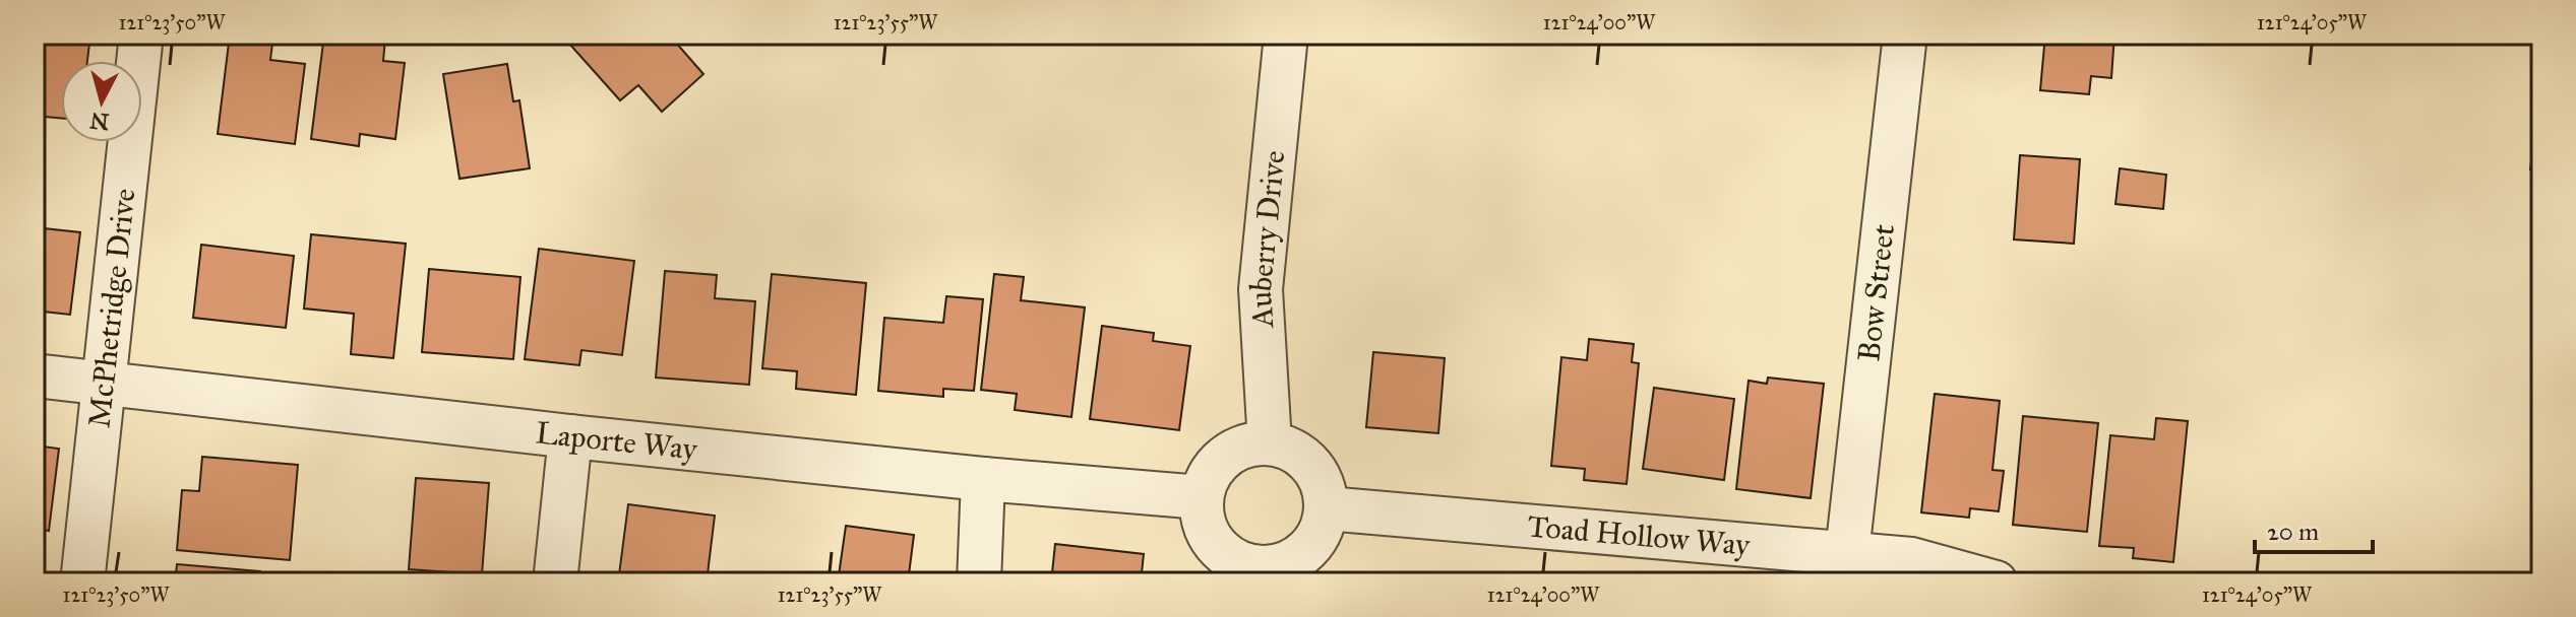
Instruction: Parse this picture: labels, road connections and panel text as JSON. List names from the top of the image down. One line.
{"streets":{"street":["Auberry Drive","Bow Street","McPhetridge Drive","Laporte Way","Toad Hollow Way"]},"crossings":[["Auberry Drive","Laporte Way"],["Auberry Drive","Toad Hollow Way"],["Bow Street","Toad Hollow Way"],["McPhetridge Drive","Laporte Way"],["Laporte Way","Toad Hollow Way"]],"scale_bar":"20 m","north":"bottom","coordinates":["121°23'50\"W","121°23'55\"W","121°24'00\"W","121°24'05\"W"]}
